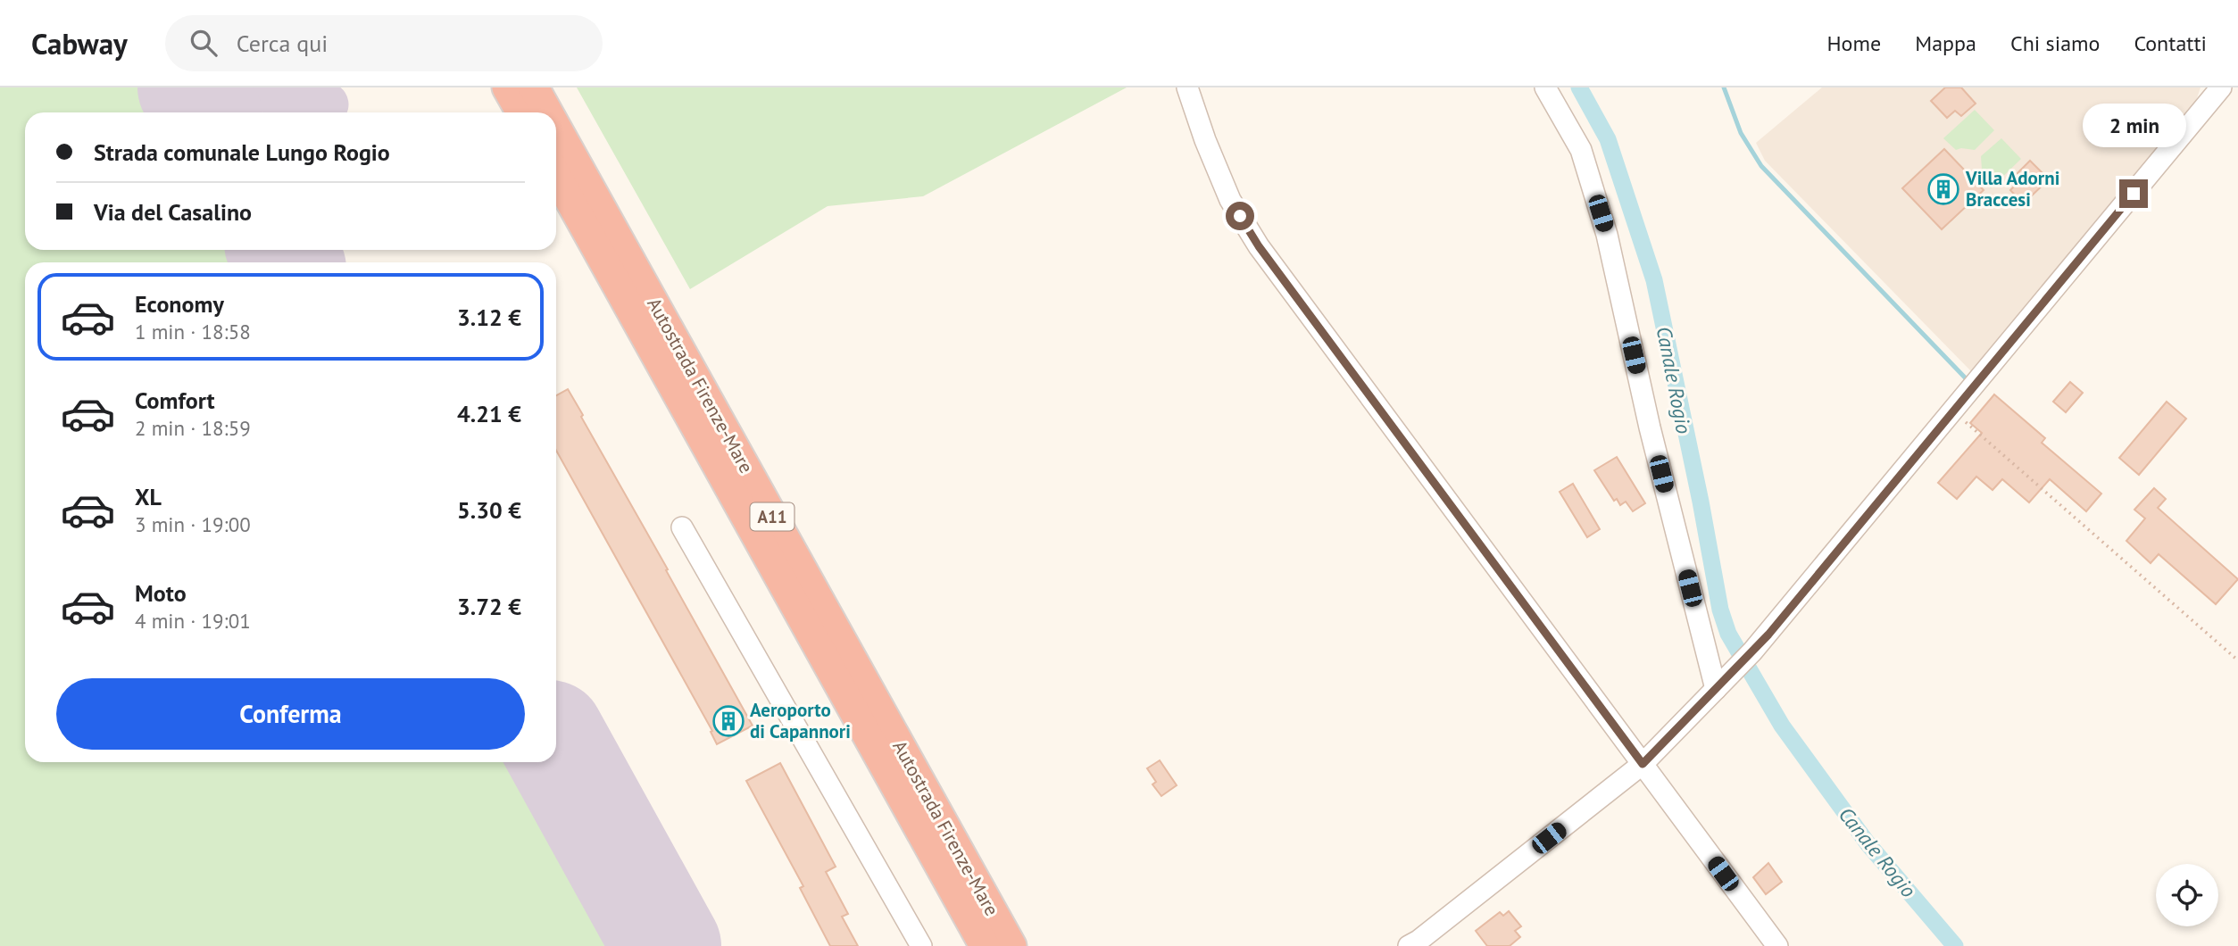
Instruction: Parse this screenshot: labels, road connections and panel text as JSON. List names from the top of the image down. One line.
{"streets":{"highway":["Autostrada Firenze-Mare","A11"]},"water":["Canale Rogio"],"places":{"building":["Villa Adorni Braccesi","Aeroporto di Capannori"]},"page":{"header":"Cabway","search":"Cerca qui","nav":["Home","Mappa","Chi siamo","Contatti"],"bubble":"2 min","banner":["Strada comunale Lungo Rogio","Via del Casalino"],"list":[{"name":"Economy","note":"1 min · 18:58","value":"3.12 €"},{"name":"Comfort","note":"2 min · 18:59","value":"4.21 €"},{"name":"XL","note":"3 min · 19:00","value":"5.30 €"},{"name":"Moto","note":"4 min · 19:01","value":"3.72 €"}],"buttons":"Conferma"}}
